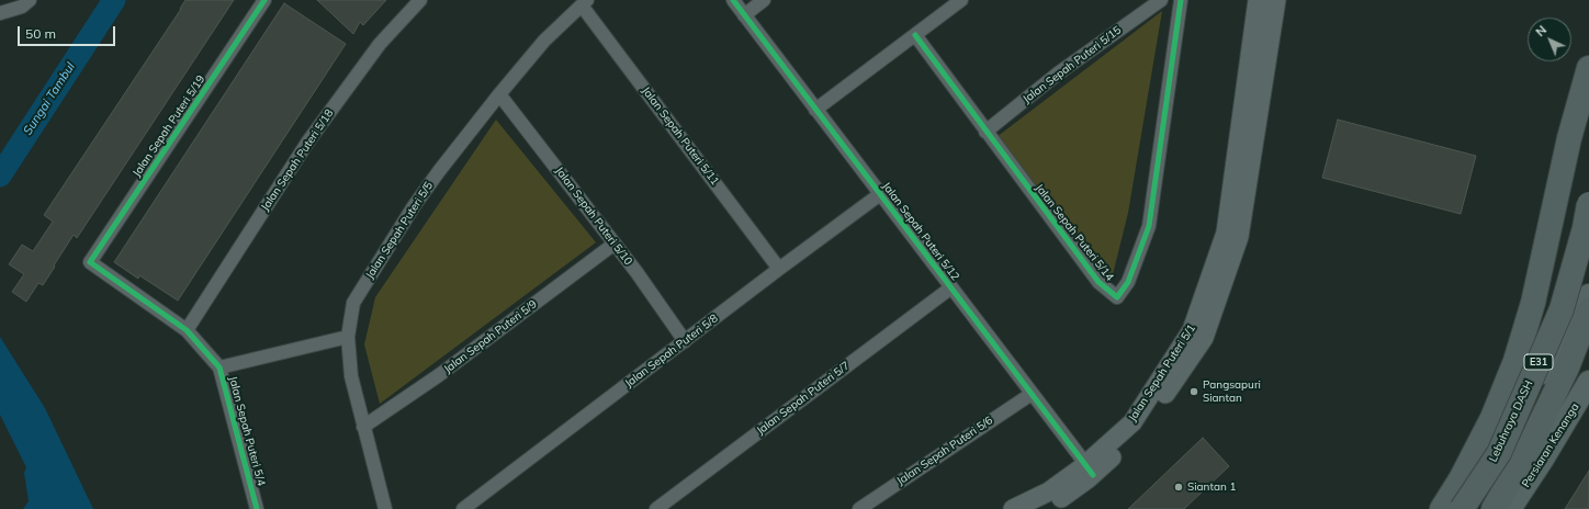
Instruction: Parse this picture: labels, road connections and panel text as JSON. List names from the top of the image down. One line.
{"streets":{"highway":["E31","Lebuhraya DASH"],"main road":["Persiaran Kenanga"],"street":["Jalan Sepah Puteri 5/15","Jalan Sepah Puteri 5/19","Jalan Sepah Puteri 5/11","Jalan Sepah Puteri 5/18","Jalan Sepah Puteri 5/10","Jalan Sepah Puteri 5/5","Jalan Sepah Puteri 5/12","Jalan Sepah Puteri 5/14","Jalan Sepah Puteri 5/9","Jalan Sepah Puteri 5/8","Jalan Sepah Puteri 5/1","Jalan Sepah Puteri 5/7","Jalan Sepah Puteri 5/4","Jalan Sepah Puteri 5/6"]},"crossings":[["Jalan Sepah Puteri 5/15","Jalan Sepah Puteri 5/14"],["Jalan Sepah Puteri 5/19","Jalan Sepah Puteri 5/4"],["Jalan Sepah Puteri 5/11","Jalan Sepah Puteri 5/5"],["Jalan Sepah Puteri 5/11","Jalan Sepah Puteri 5/8"],["Jalan Sepah Puteri 5/18","Jalan Sepah Puteri 5/4"],["Jalan Sepah Puteri 5/10","Jalan Sepah Puteri 5/5"],["Jalan Sepah Puteri 5/10","Jalan Sepah Puteri 5/9"],["Jalan Sepah Puteri 5/10","Jalan Sepah Puteri 5/8"],["Jalan Sepah Puteri 5/5","Jalan Sepah Puteri 5/9"],["Jalan Sepah Puteri 5/12","Jalan Sepah Puteri 5/8"],["Jalan Sepah Puteri 5/12","Jalan Sepah Puteri 5/1"],["Jalan Sepah Puteri 5/12","Jalan Sepah Puteri 5/7"],["Jalan Sepah Puteri 5/12","Jalan Sepah Puteri 5/6"]],"water":["Sungai Tambul"],"places":["Pangsapuri Siantan","Siantan 1"],"scale_bar":"50 m","north":"top left"}
